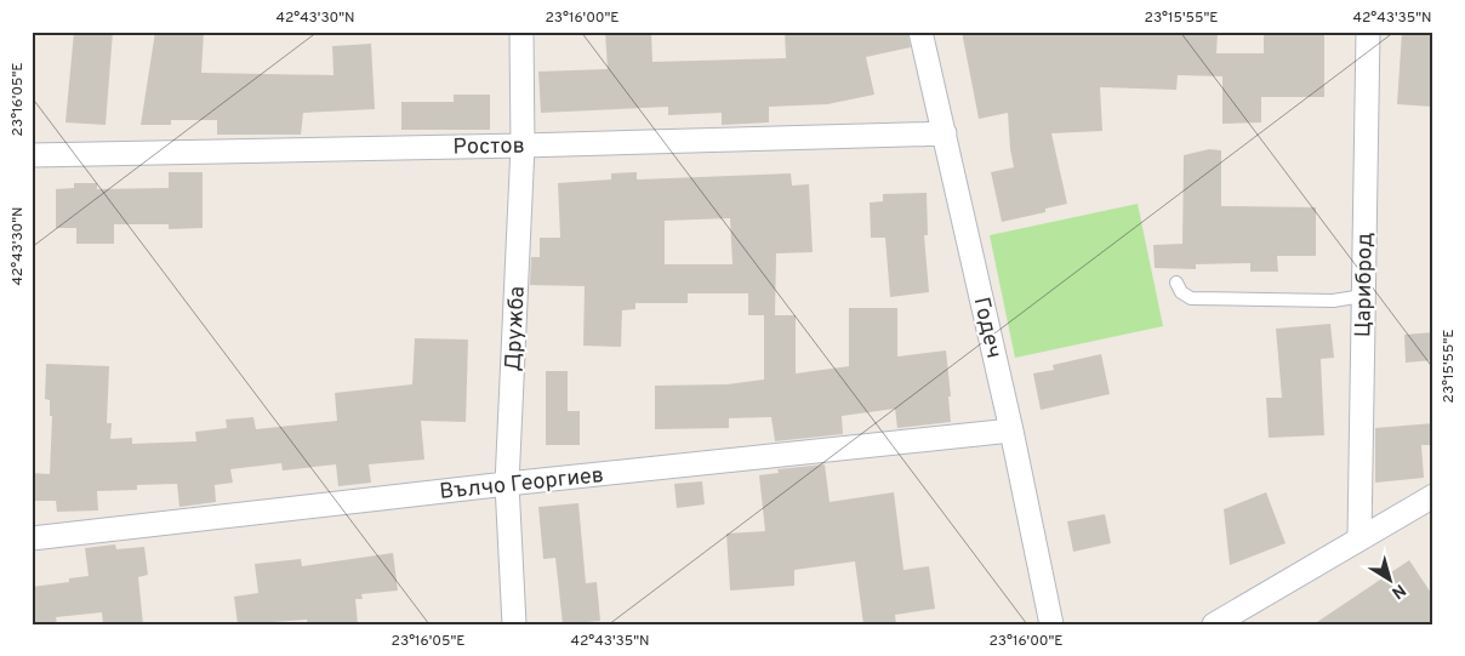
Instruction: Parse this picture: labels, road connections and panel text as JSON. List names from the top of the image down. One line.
{"streets":{"street":["Ростов","Цариброд","Годеч","Дружба","Вълчо Георгиев"]},"crossings":[["Ростов","Годеч"],["Ростов","Дружба"],["Годеч","Вълчо Георгиев"],["Дружба","Вълчо Георгиев"]],"north":"bottom right","coordinates":["42°43'30\"N","23°16'00\"E","23°15'55\"E","42°43'35\"N","23°16'05\"E"]}
